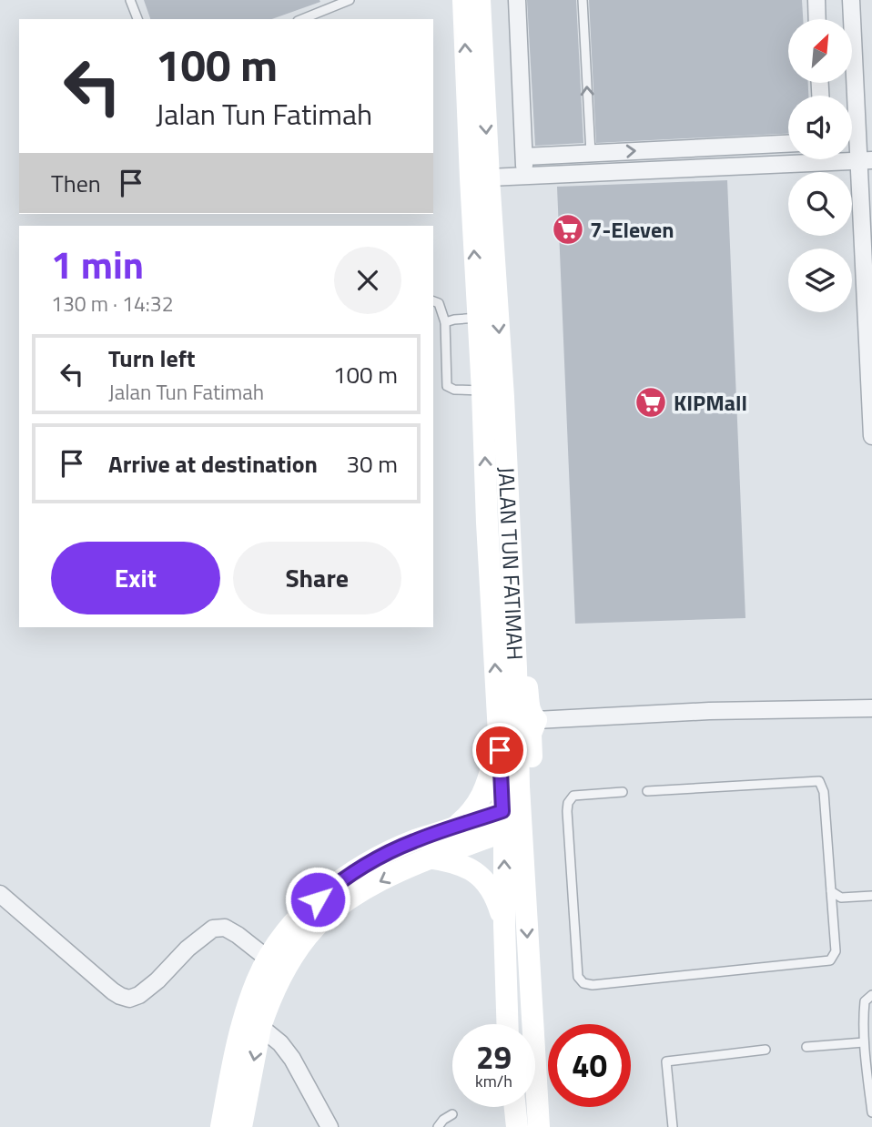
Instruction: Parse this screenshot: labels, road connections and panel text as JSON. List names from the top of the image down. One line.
{"streets":{"main road":["JALAN TUN FATIMAH"]},"places":{"supermarket":["7-Eleven","KIPMall"]},"north":"top right","page":{"turn":["100 m","Jalan Tun Fatimah"],"then":"Then","heading":["1 min","130 m · 14:32"],"list":[{"name":"Turn left","note":"Jalan Tun Fatimah","value":"100 m"},{"name":"Arrive at destination","value":"30 m"}],"buttons":["Exit","Share"],"speed":"29 km/h","limit":"40"}}
